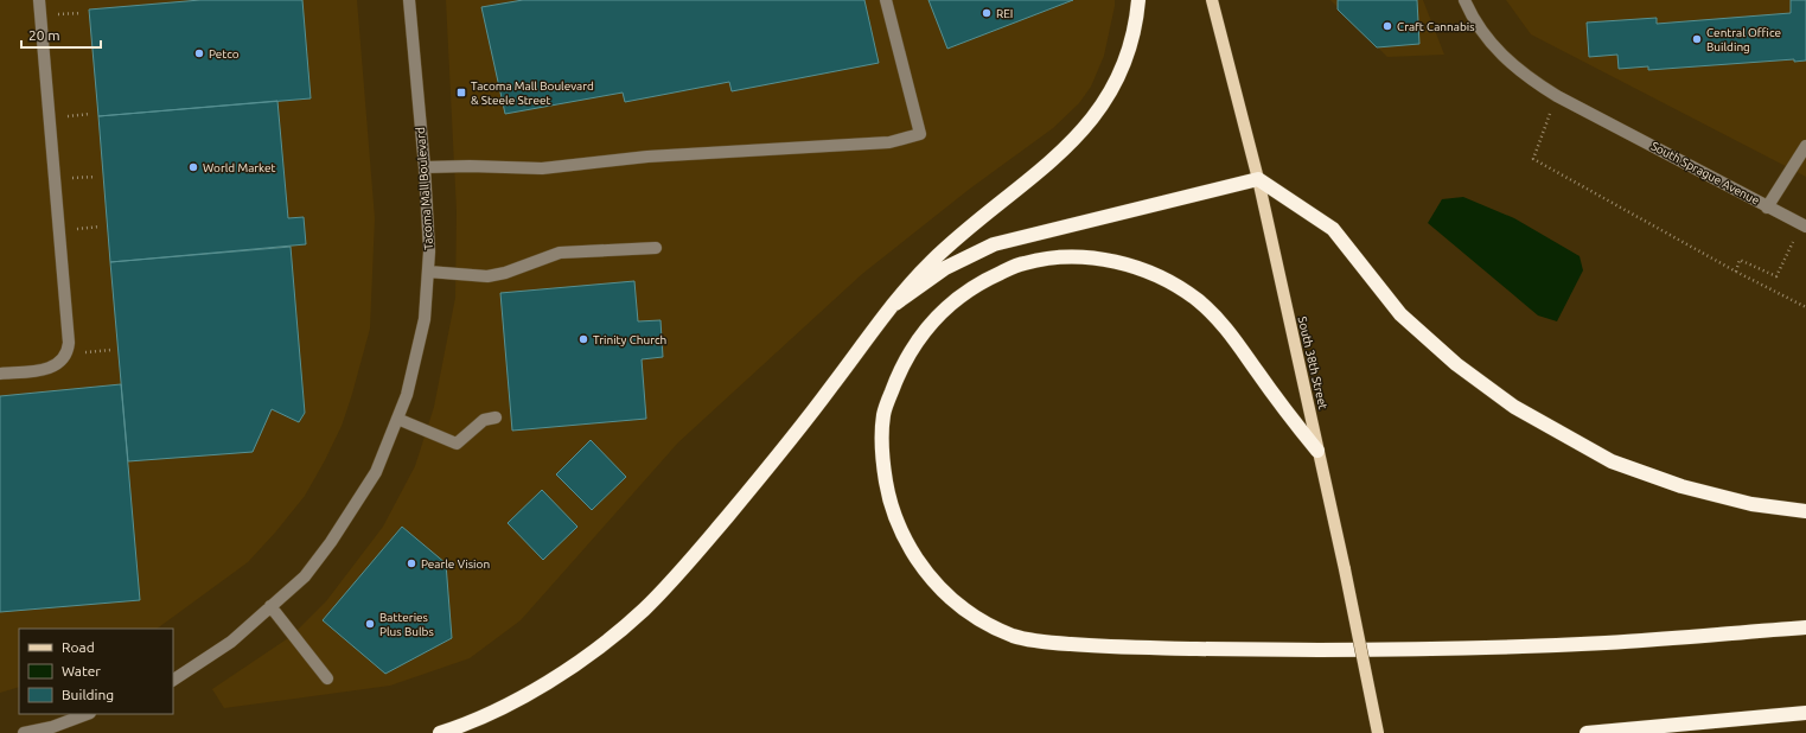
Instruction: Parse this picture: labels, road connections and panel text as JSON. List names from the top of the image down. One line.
{"streets":{"main road":["South 38th Street"],"street":["South Sprague Avenue","Tacoma Mall Boulevard"]},"places":{"other":["REI","Craft Cannabis","Central Office Building","Petco","World Market","Trinity Church","Pearle Vision","Batteries Plus Bulbs"],"transit":["Tacoma Mall Boulevard & Steele Street"]},"legend":["Road","Water","Building"],"scale_bar":"20 m"}
